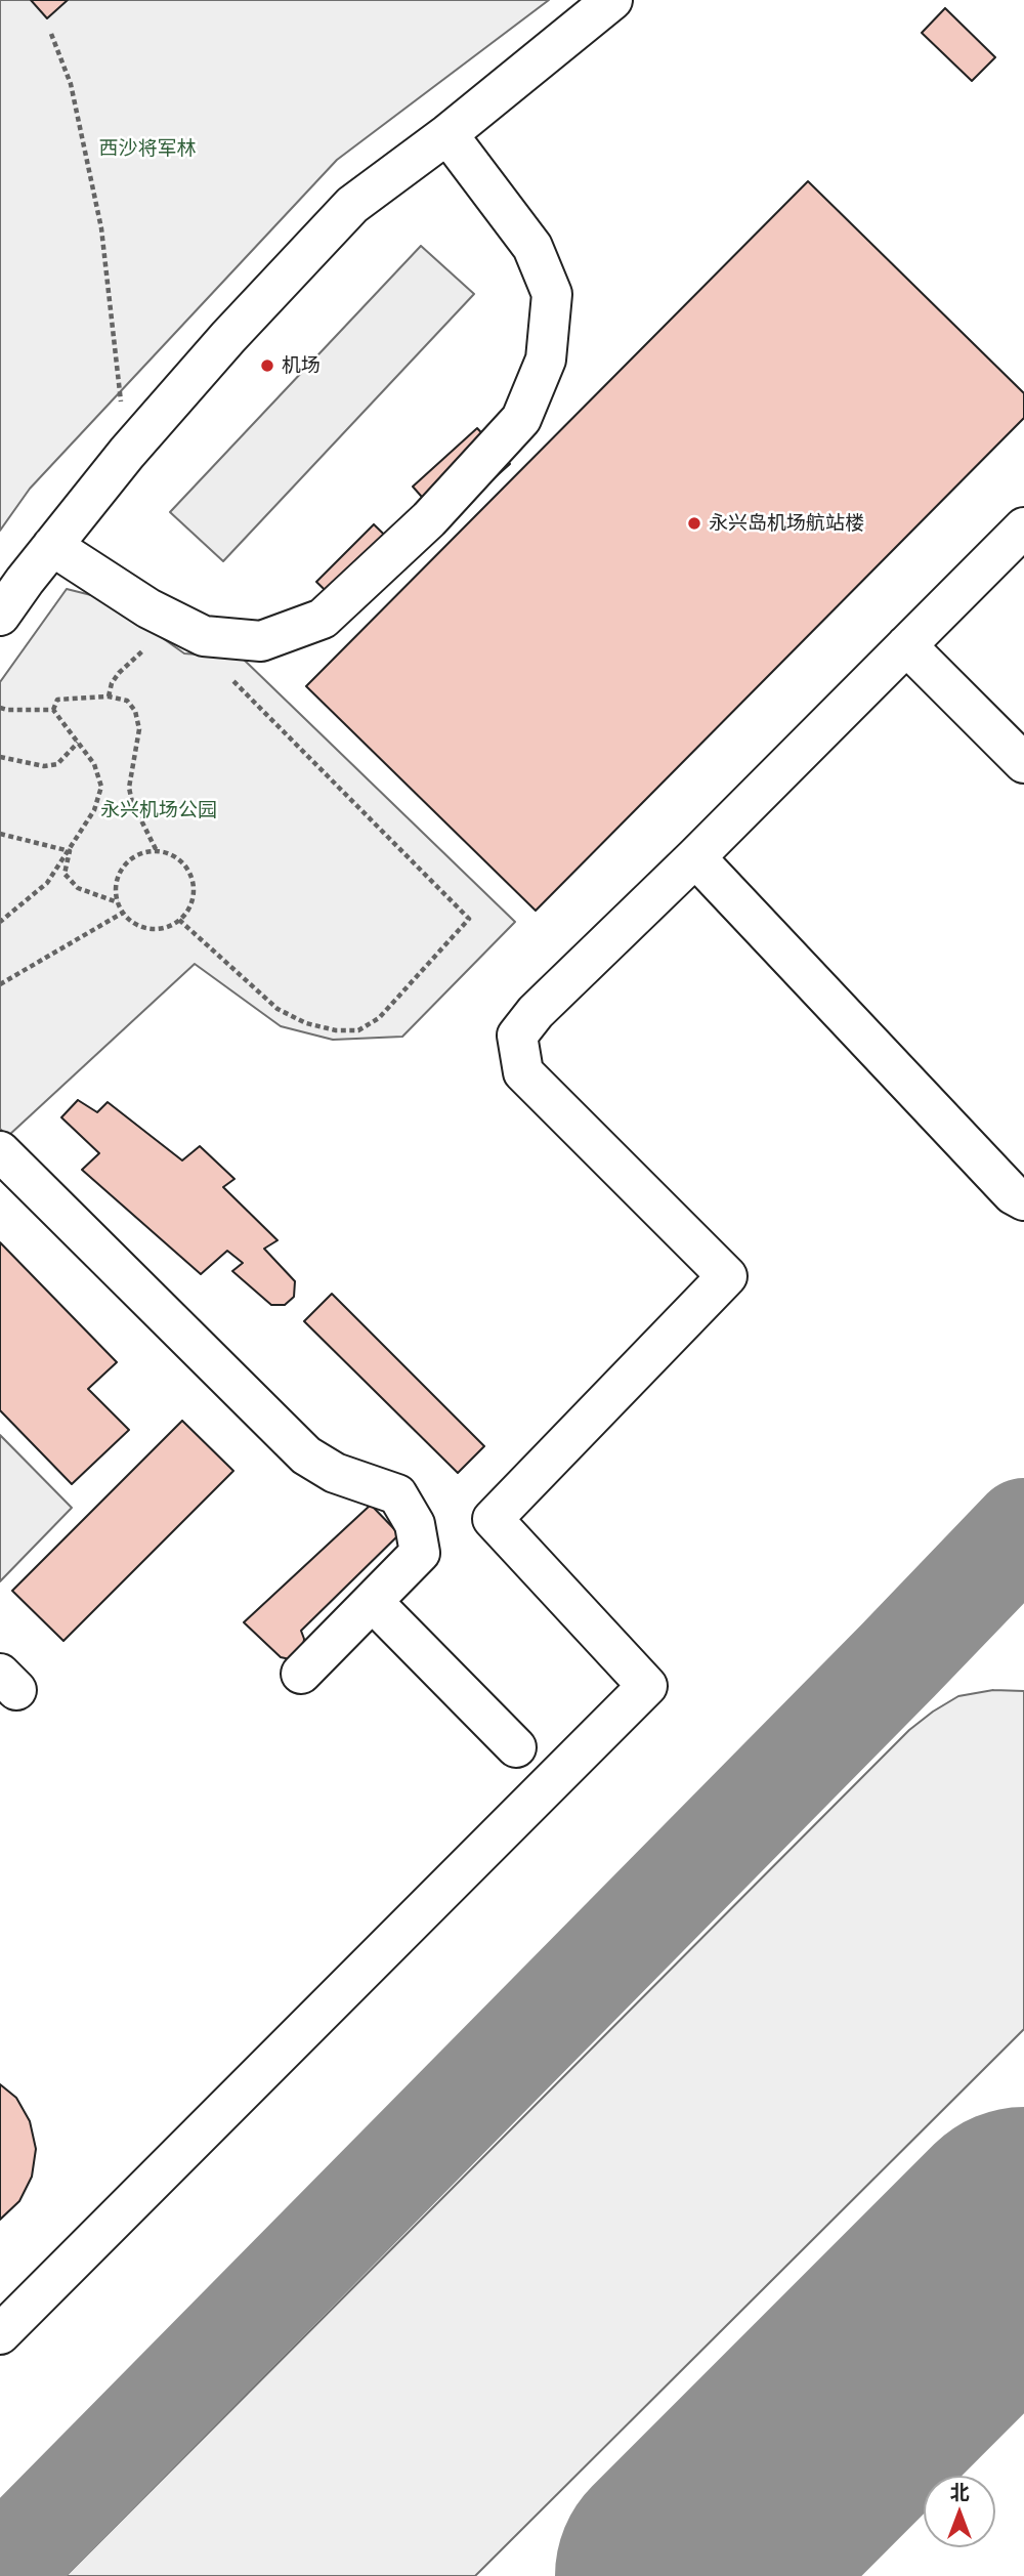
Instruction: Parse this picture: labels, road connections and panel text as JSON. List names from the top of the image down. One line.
{"parks":["西沙将军林","永兴机场公园"],"places":["机场","永兴岛机场航站楼"],"north":"top"}
